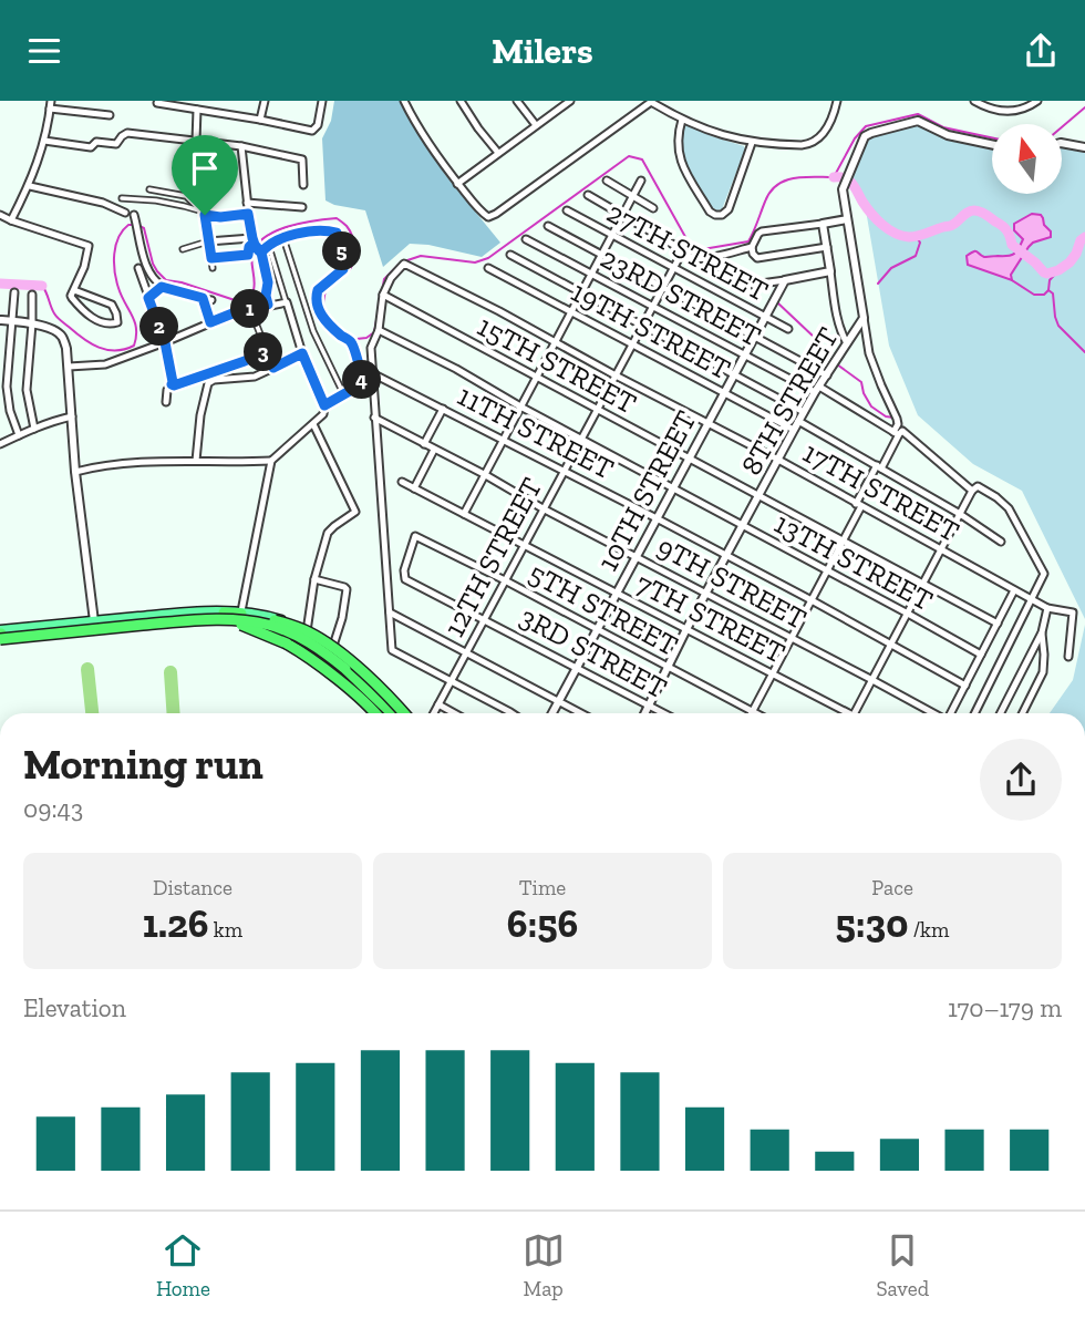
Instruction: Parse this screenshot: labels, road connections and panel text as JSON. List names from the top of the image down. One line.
{"streets":{"street":["27TH STREET","23RD STREET","19TH STREET","15TH STREET","8TH STREET","11TH STREET","10TH STREET","17TH STREET","12TH STREET","13TH STREET","9TH STREET","5TH STREET","7TH STREET","3RD STREET"]},"crossings":[["27TH STREET","10TH STREET"],["27TH STREET","12TH STREET"],["23RD STREET","8TH STREET"],["23RD STREET","10TH STREET"],["23RD STREET","17TH STREET"],["23RD STREET","12TH STREET"],["19TH STREET","8TH STREET"],["19TH STREET","10TH STREET"],["19TH STREET","12TH STREET"],["15TH STREET","8TH STREET"],["15TH STREET","10TH STREET"],["15TH STREET","17TH STREET"],["15TH STREET","12TH STREET"],["8TH STREET","11TH STREET"],["8TH STREET","17TH STREET"],["8TH STREET","13TH STREET"],["8TH STREET","9TH STREET"],["8TH STREET","5TH STREET"],["8TH STREET","7TH STREET"],["8TH STREET","3RD STREET"],["11TH STREET","10TH STREET"],["11TH STREET","12TH STREET"],["10TH STREET","17TH STREET"],["10TH STREET","13TH STREET"],["10TH STREET","9TH STREET"],["10TH STREET","5TH STREET"],["10TH STREET","7TH STREET"],["10TH STREET","3RD STREET"],["17TH STREET","12TH STREET"],["12TH STREET","13TH STREET"],["12TH STREET","9TH STREET"],["12TH STREET","5TH STREET"],["12TH STREET","7TH STREET"],["12TH STREET","3RD STREET"],["5TH STREET","3RD STREET"]],"north":"top","page":{"header":"Milers","pins":["5","1","2","3","4"],"heading":["Morning run","09:43"],"stats":[["Distance","1.26 km"],["Time","6:56"],["Pace","5:30 /km"]],"chart":["Elevation","170–179 m"],"tabs":["Home","Map","Saved"]}}
